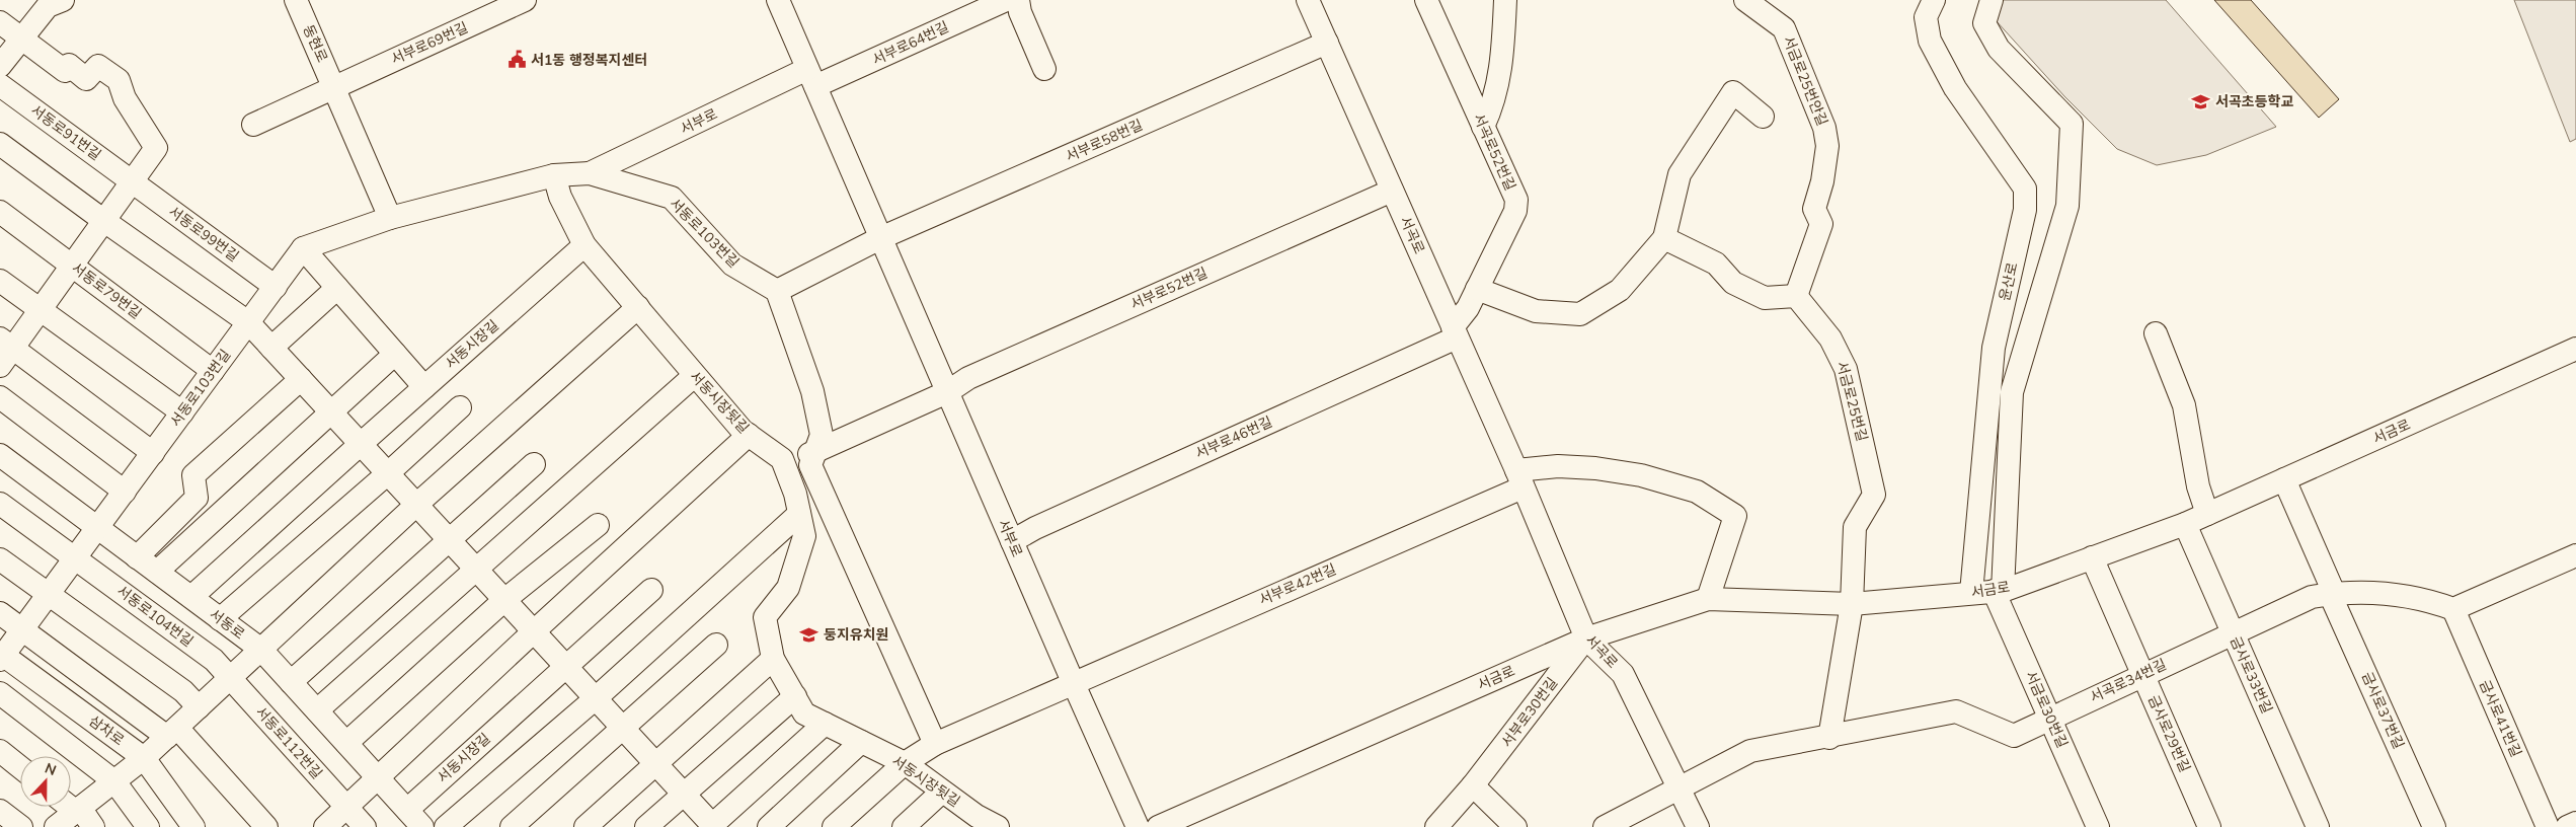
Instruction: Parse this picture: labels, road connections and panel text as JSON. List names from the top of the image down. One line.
{"streets":{"street":["동현로","서부로69번길","서부로64번길","서금로25번안길","서부로","서동로91번길","서부로58번길","서곡로52번길","서동로103번길","서동로99번길","서곡로","윤산로","서부로52번길","서동로79번길","서동시장길","서금로25번길","서동시장뒷길","서금로","서부로46번길","서부로42번길","서동로104번길","서동로","금사로33번길","서곡로34번길","서금로30번길","금사로37번길","서부로30번길","금사로41번길","삼차로","금사로29번길","서동로112번길"]},"crossings":[["동현로","서부로69번길"],["서부로64번길","서부로"],["서금로25번안길","서금로25번길"],["서부로","서부로58번길"],["서부로","서동로103번길"],["서부로","서부로52번길"],["서부로","서부로46번길"],["서부로","서부로42번길"],["서동로91번길","서동로99번길"],["서부로58번길","서곡로"],["서곡로52번길","서곡로"],["서곡로52번길","서부로46번길"],["서동로103번길","서동로99번길"],["서동로103번길","서동로79번길"],["서동로103번길","서동시장뒷길"],["서동로103번길","서동로"],["서곡로","서부로52번길"],["서곡로","서금로"],["서곡로","서부로46번길"],["서곡로","서부로42번길"],["서곡로","서곡로34번길"],["서곡로","서부로30번길"],["윤산로","서금로"],["서동시장길","서동시장뒷길"],["서동시장길","서동로"],["서금로25번길","서금로"],["서금로","금사로33번길"],["서금로","서금로30번길"],["서금로","금사로37번길"],["서금로","서부로30번길"],["서금로","금사로29번길"],["서동로104번길","서동로112번길"],["금사로33번길","서곡로34번길"],["서곡로34번길","서금로30번길"],["서곡로34번길","금사로37번길"],["서곡로34번길","금사로41번길"],["서곡로34번길","금사로29번길"]],"places":{"public building":["서1동 행정복지센터"],"school or university":["서곡초등학교","둥지유치원"]},"north":"top"}
